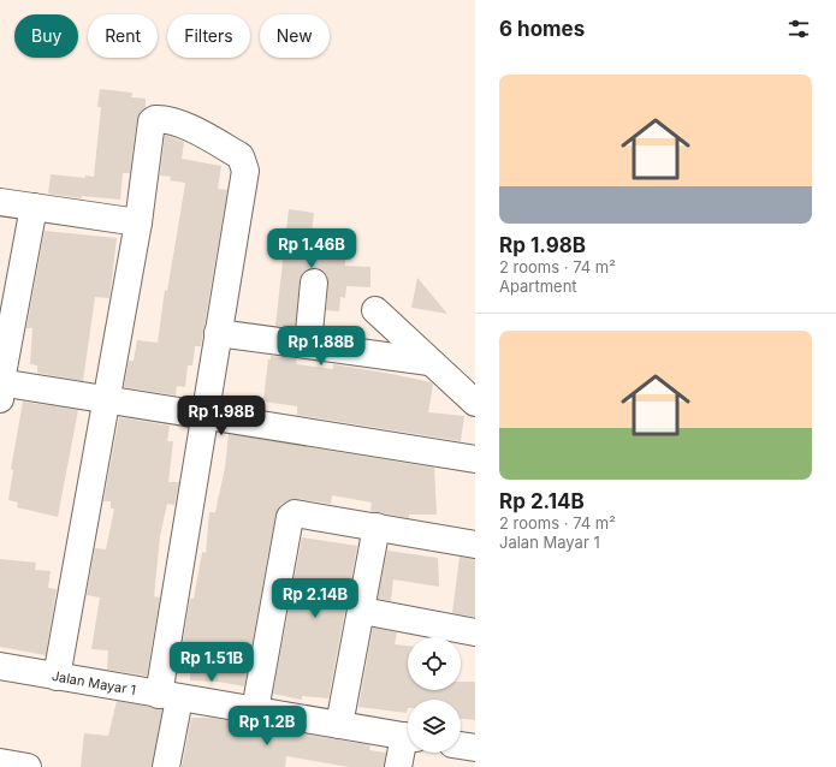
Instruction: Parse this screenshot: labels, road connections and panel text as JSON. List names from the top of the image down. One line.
{"streets":{"street":["Jalan Mayar 1"]},"page":{"heading":"6 homes","chip":["Buy","Rent","Filters","New"],"list":[{"name":"Rp 1.98B","note":"2 rooms · 74 m² · Apartment"},{"name":"Rp 2.14B","note":"2 rooms · 74 m² · Jalan Mayar 1"}],"price":["Rp 1.46B","Rp 1.88B","Rp 1.98B","Rp 2.14B","Rp 1.51B","Rp 1.2B"]}}
